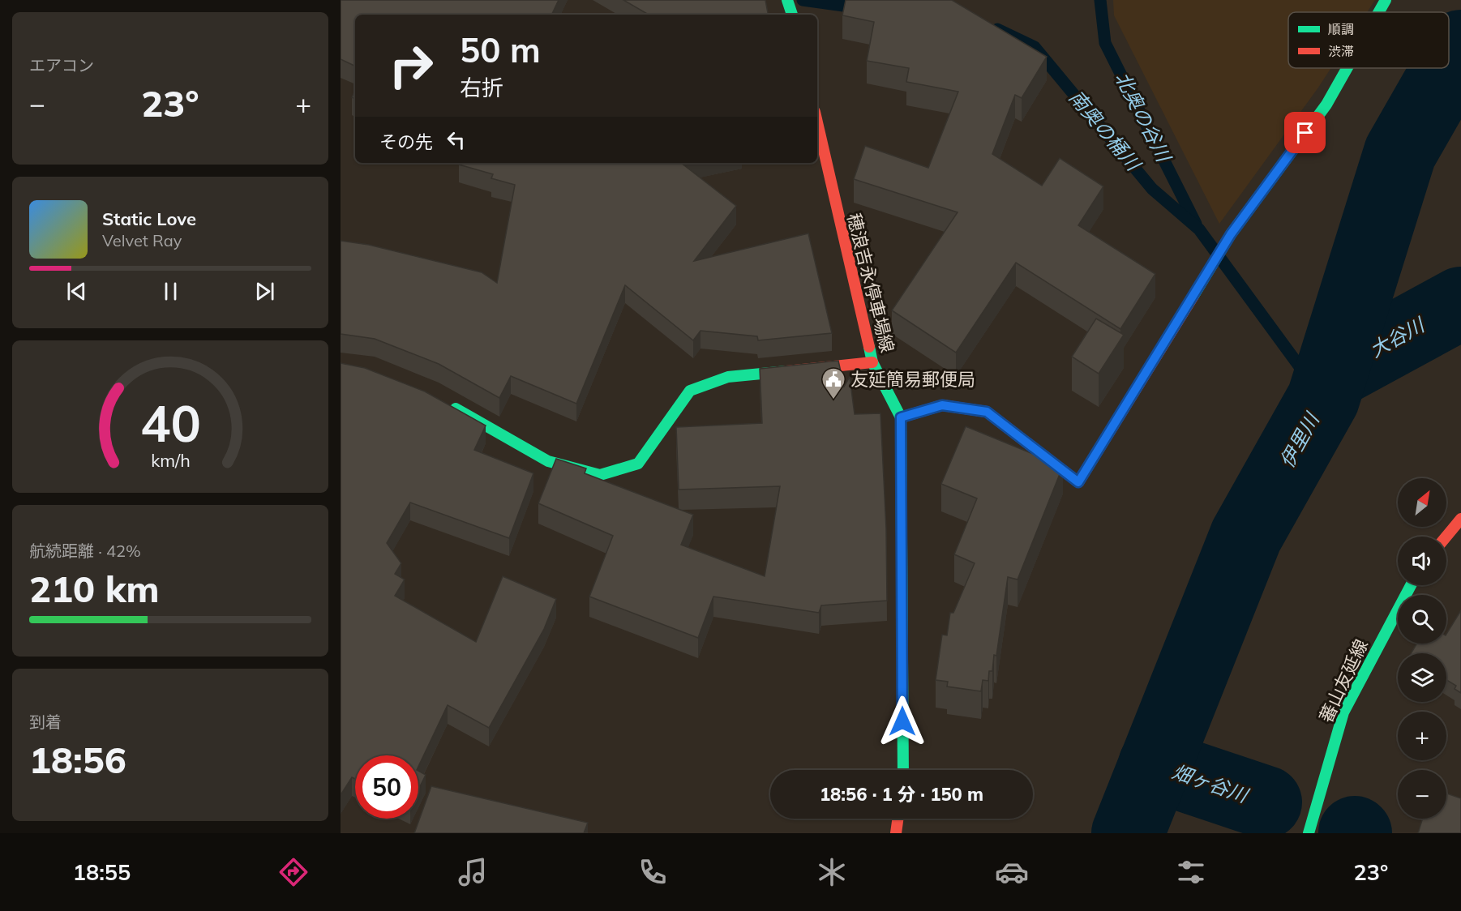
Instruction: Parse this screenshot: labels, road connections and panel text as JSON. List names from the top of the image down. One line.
{"streets":{"street":["穂浪吉永停車場線","蕃山友延線"]},"water":["北奥の谷川","南奥の桶川","大谷川","伊里川","畑ヶ谷川"],"places":{"public building":["友延簡易郵便局"]},"legend":["順調","渋滞"],"north":"top right","page":{"tile":["エアコン",["航続距離 · 42%","210 km"],["到着","18:56"]],"turn":["50 m","右折"],"heat":["−","23°","+"],"then":"その先","song":["Static Love","Velvet Ray"],"map_buttons":["+","−"],"limit":"50","trip":"18:56 · 1 分 · 150 m","tabs":["18:55","23°"],"gauge":["40","km/h"]}}
